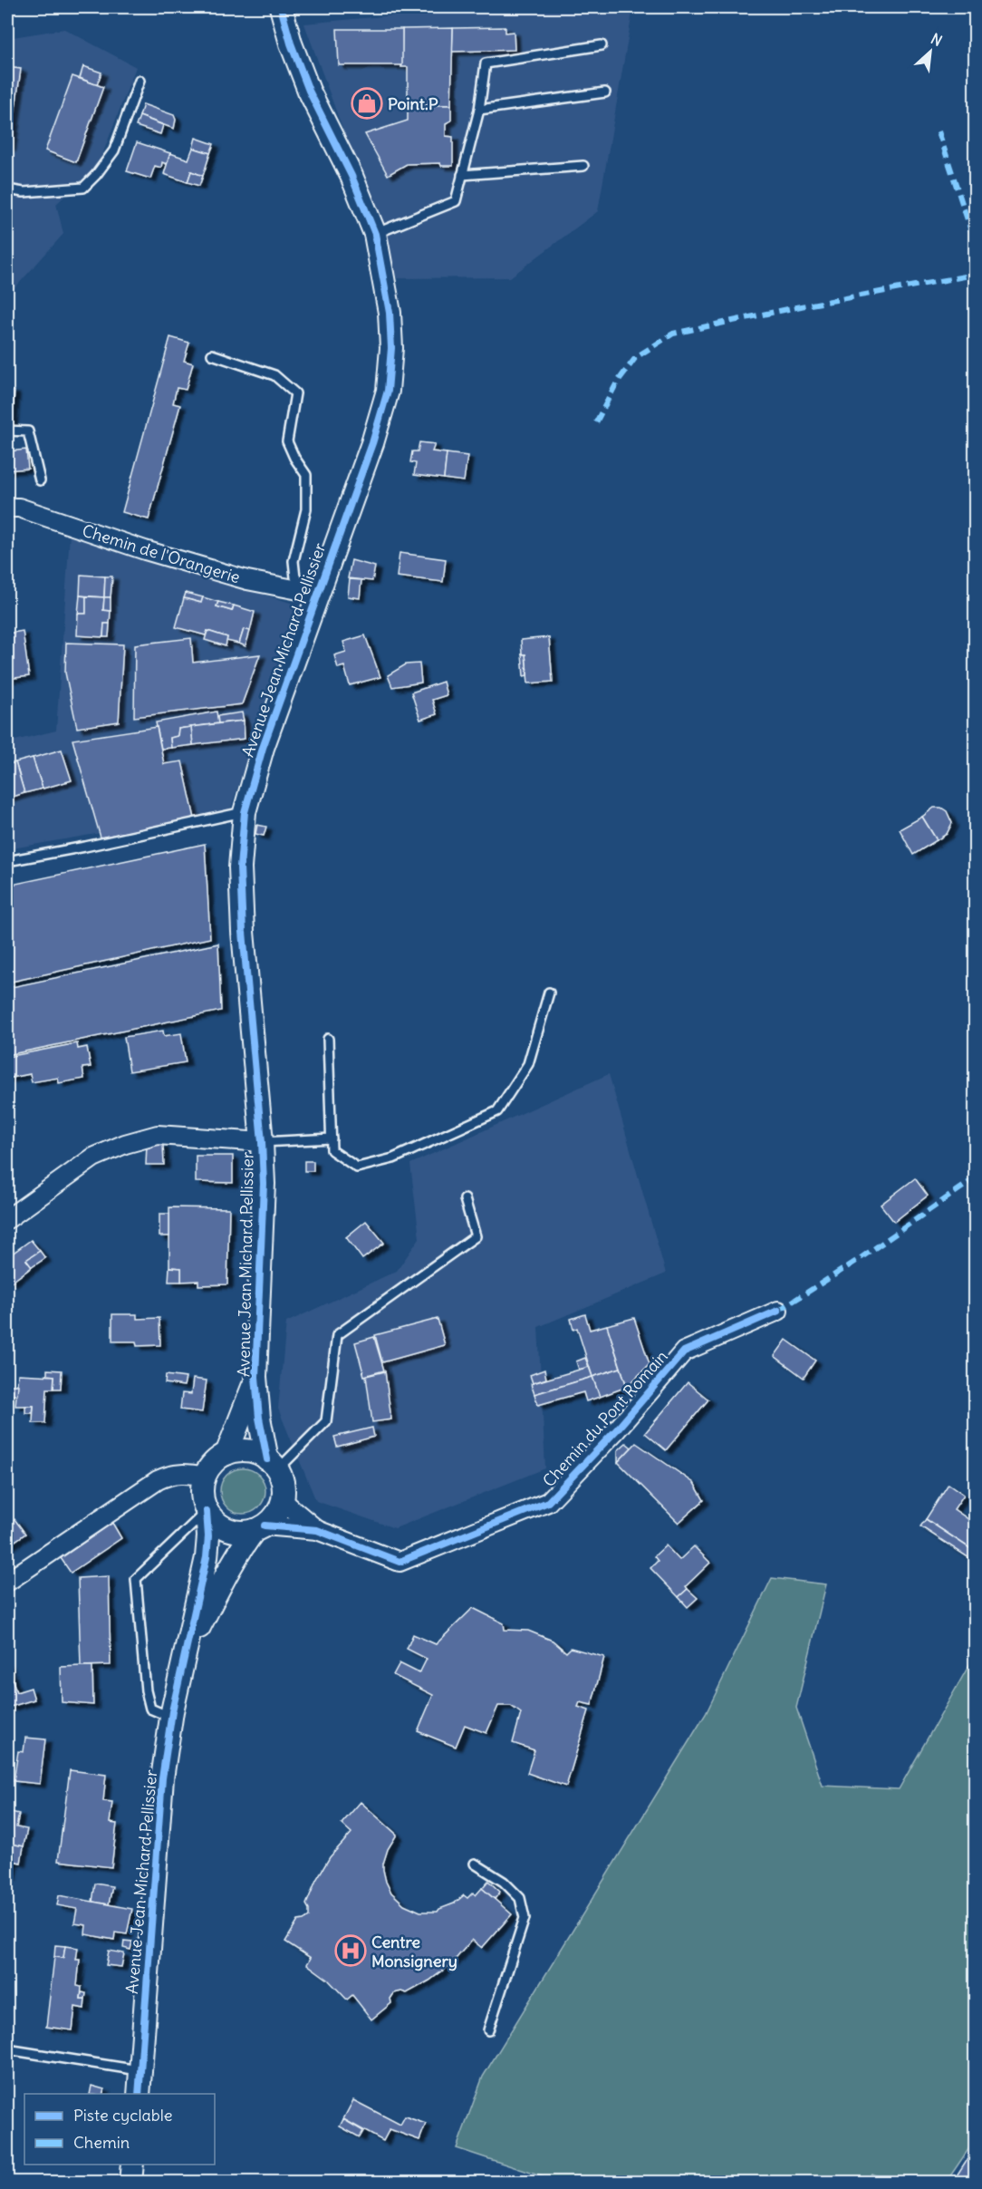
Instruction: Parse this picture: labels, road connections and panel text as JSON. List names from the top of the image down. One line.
{"streets":{"street":["Chemin de l'Orangerie","Avenue Jean Michard Pellissier","Chemin du Pont Romain"]},"crossings":[["Chemin de l'Orangerie","Avenue Jean Michard Pellissier"],["Avenue Jean Michard Pellissier","Chemin du Pont Romain"]],"places":{"shop":["Point.P"],"hospital":["Centre Monsignery"]},"legend":["Piste cyclable","Chemin"],"north":"top right"}
